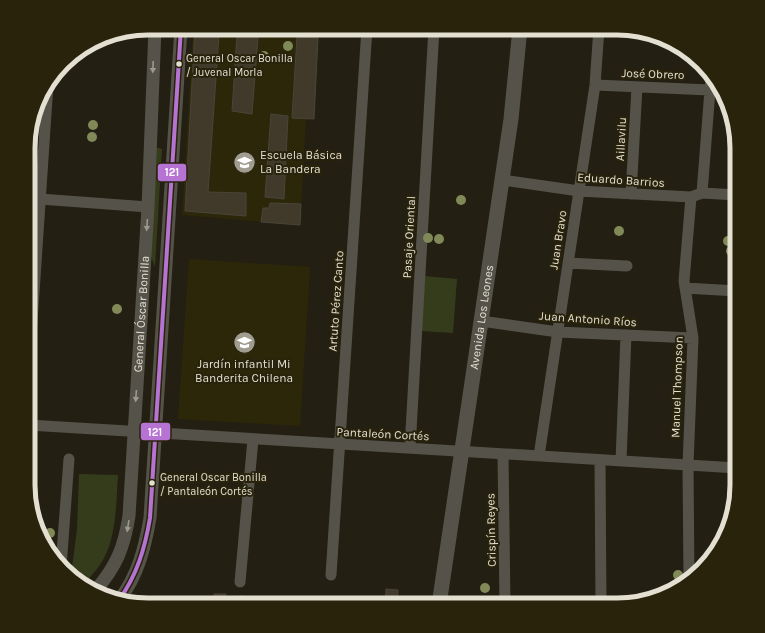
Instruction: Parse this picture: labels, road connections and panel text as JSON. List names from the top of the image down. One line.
{"streets":{"main road":["Avenida Los Leones"],"street":["José Obrero","Aillavilu","Eduardo Barrios","Pasaje Oriental","Juan Bravo","Artuto Pérez Canto","General Óscar Bonilla","Juan Antonio Ríos","Manuel Thompson","Pantaleón Cortés","Crispín Reyes"]},"crossings":[["José Obrero","Aillavilu"],["José Obrero","Juan Bravo"],["Aillavilu","Eduardo Barrios"],["Eduardo Barrios","Juan Bravo"],["Eduardo Barrios","Avenida Los Leones"],["Eduardo Barrios","Manuel Thompson"],["Pasaje Oriental","Pantaleón Cortés"],["Juan Bravo","Juan Antonio Ríos"],["Juan Bravo","Pantaleón Cortés"],["Artuto Pérez Canto","Pantaleón Cortés"],["General Óscar Bonilla","Pantaleón Cortés"],["Avenida Los Leones","Juan Antonio Ríos"],["Avenida Los Leones","Pantaleón Cortés"],["Juan Antonio Ríos","Manuel Thompson"],["Manuel Thompson","Pantaleón Cortés"],["Pantaleón Cortés","Crispín Reyes"]],"places":{"other":["General Oscar Bonilla / Juvenal Morla","General Oscar Bonilla / Pantaleón Cortés"],"school or university":["Escuela Básica La Bandera","Jardín infantil Mi Banderita Chilena"]},"lines":["transit line 121"]}
